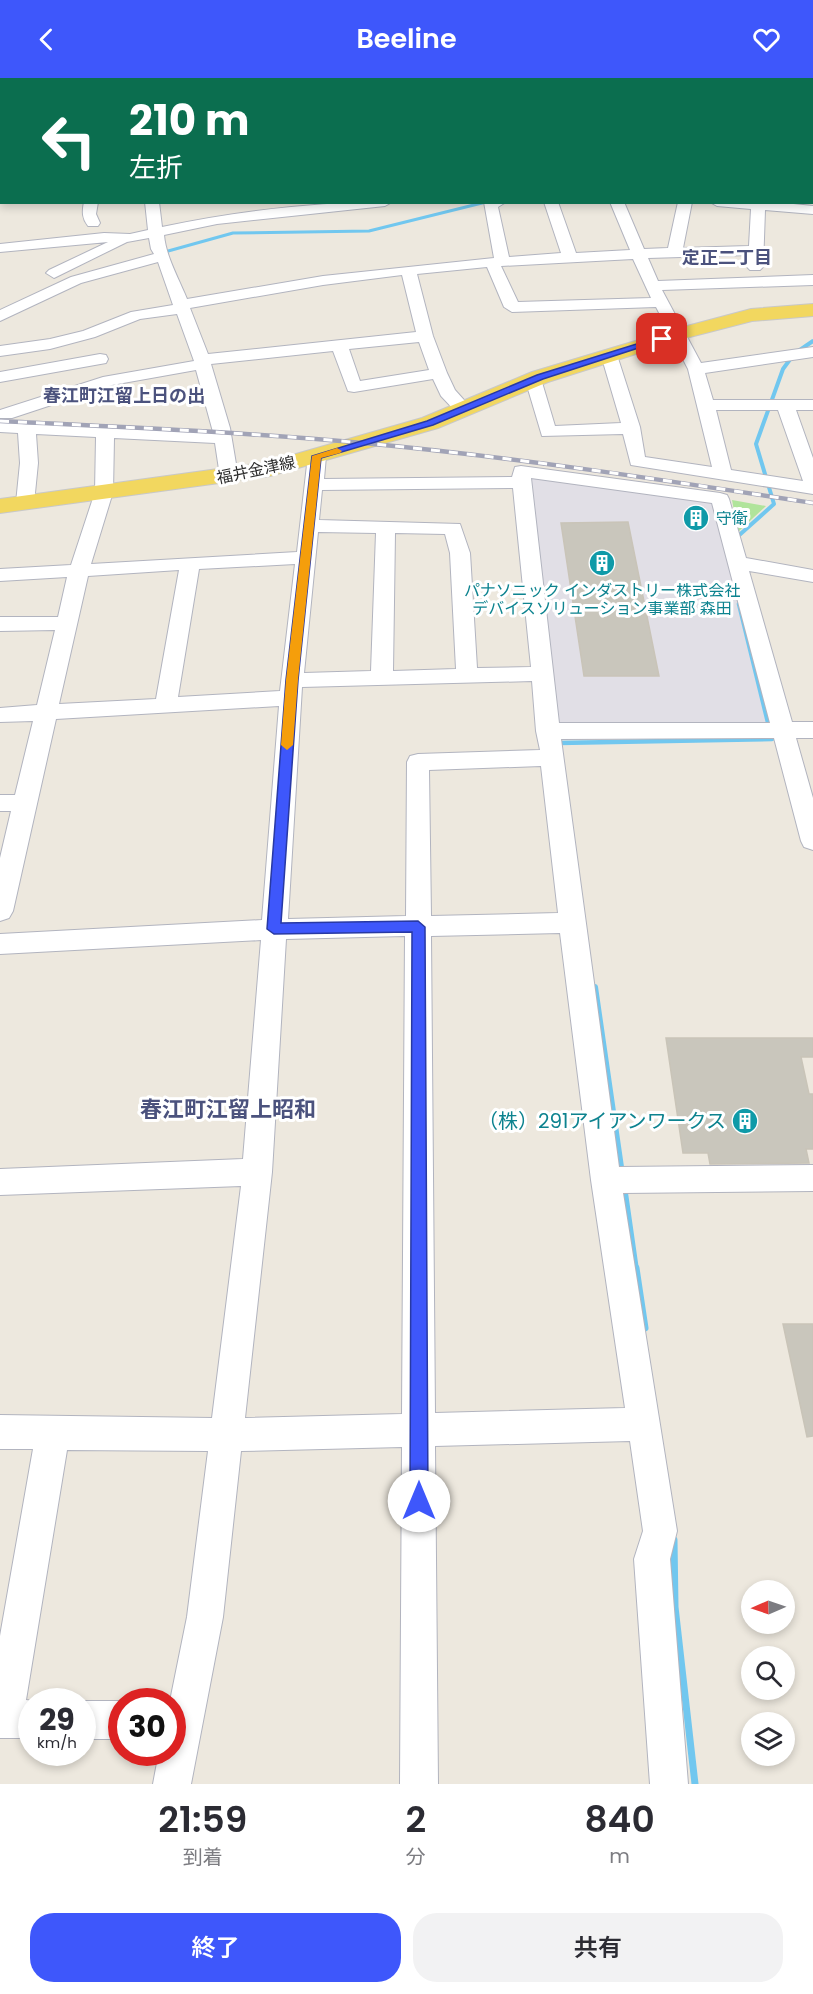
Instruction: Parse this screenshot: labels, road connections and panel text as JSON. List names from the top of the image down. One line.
{"streets":{"main road":["福井金津線"]},"districts":["定正二丁目","春江町江留上日の出","春江町江留上昭和"],"places":{"building":["守衛","パナソニック インダストリー株式会社 デバイスソリューション事業部 森田","（株）291アイアンワークス"]},"north":"left","page":{"header":"Beeline","turn":["210 m","左折"],"speed":"29 km/h","limit":"30","eta":["21:59","到着","2","分","840","m"],"buttons":["終了","共有"]}}
